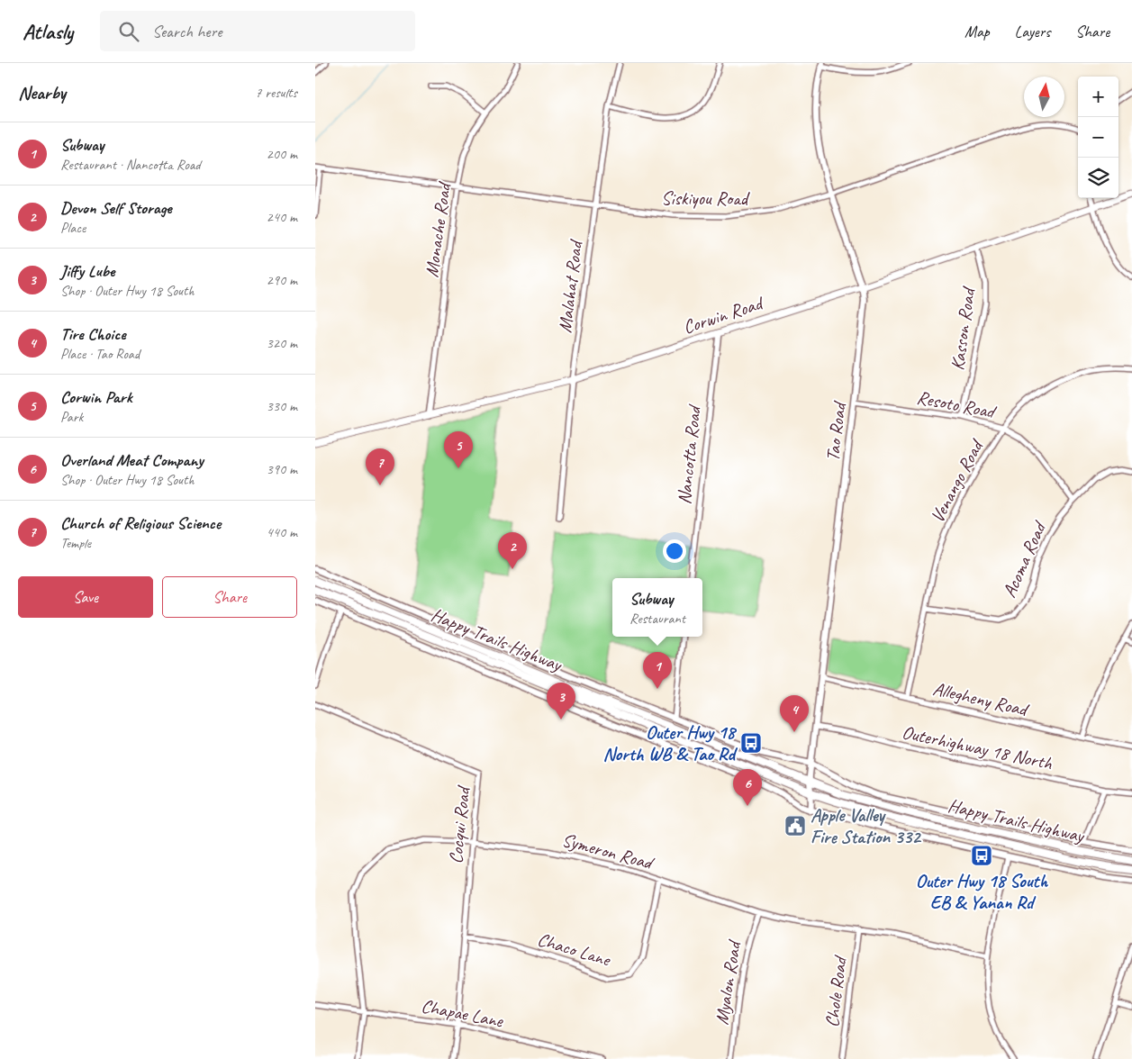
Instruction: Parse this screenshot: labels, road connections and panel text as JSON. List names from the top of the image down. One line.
{"streets":{"main road":["Corwin Road","Happy Trails Highway"],"street":["Siskiyou Road","Monache Road","Malahat Road","Kasson Road","Resoto Road","Tao Road","Nancotta Road","Venango Road","Acoma Road","Allegheny Road","Outerhighway 18 North","Cocqui Road","Symeron Road","Chaco Lane","Myalon Road","Chole Road","Chapae Lane"]},"crossings":[["Siskiyou Road","Monache Road"],["Siskiyou Road","Malahat Road"],["Siskiyou Road","Tao Road"],["Monache Road","Corwin Road"],["Malahat Road","Corwin Road"],["Corwin Road","Kasson Road"],["Corwin Road","Tao Road"],["Corwin Road","Nancotta Road"],["Kasson Road","Resoto Road"],["Resoto Road","Tao Road"],["Resoto Road","Venango Road"],["Resoto Road","Acoma Road"],["Tao Road","Happy Trails Highway"],["Tao Road","Allegheny Road"],["Tao Road","Outerhighway 18 North"],["Venango Road","Acoma Road"],["Venango Road","Allegheny Road"],["Cocqui Road","Symeron Road"],["Cocqui Road","Chaco Lane"],["Cocqui Road","Chapae Lane"],["Symeron Road","Chaco Lane"],["Symeron Road","Myalon Road"],["Symeron Road","Chole Road"],["Symeron Road","Chapae Lane"]],"places":{"bus stop":["Outer Hwy 18 North WB & Tao Rd","Outer Hwy 18 South EB & Yanan Rd"],"public building":["Apple Valley Fire Station 332"]},"north":"top","page":{"header":"Atlasly","search":"Search here","nav":["Map","Layers","Share"],"heading":["Nearby","7 results"],"map_buttons":["+","−"],"list":[{"mark":"1","name":"Subway","note":"Restaurant · Nancotta Road","value":"200 m"},{"mark":"2","name":"Devon Self Storage","note":"Place","value":"240 m"},{"mark":"3","name":"Jiffy Lube","note":"Shop · Outer Hwy 18 South","value":"290 m"},{"mark":"4","name":"Tire Choice","note":"Place · Tao Road","value":"320 m"},{"mark":"5","name":"Corwin Park","note":"Park","value":"330 m"},{"mark":"6","name":"Overland Meat Company","note":"Shop · Outer Hwy 18 South","value":"390 m"},{"mark":"7","name":"Church of Religious Science","note":"Temple","value":"440 m"}],"pins":["5","7","2","1","3","4","6"],"buttons":["Save","Share"],"popup":["Subway","Restaurant"]}}
